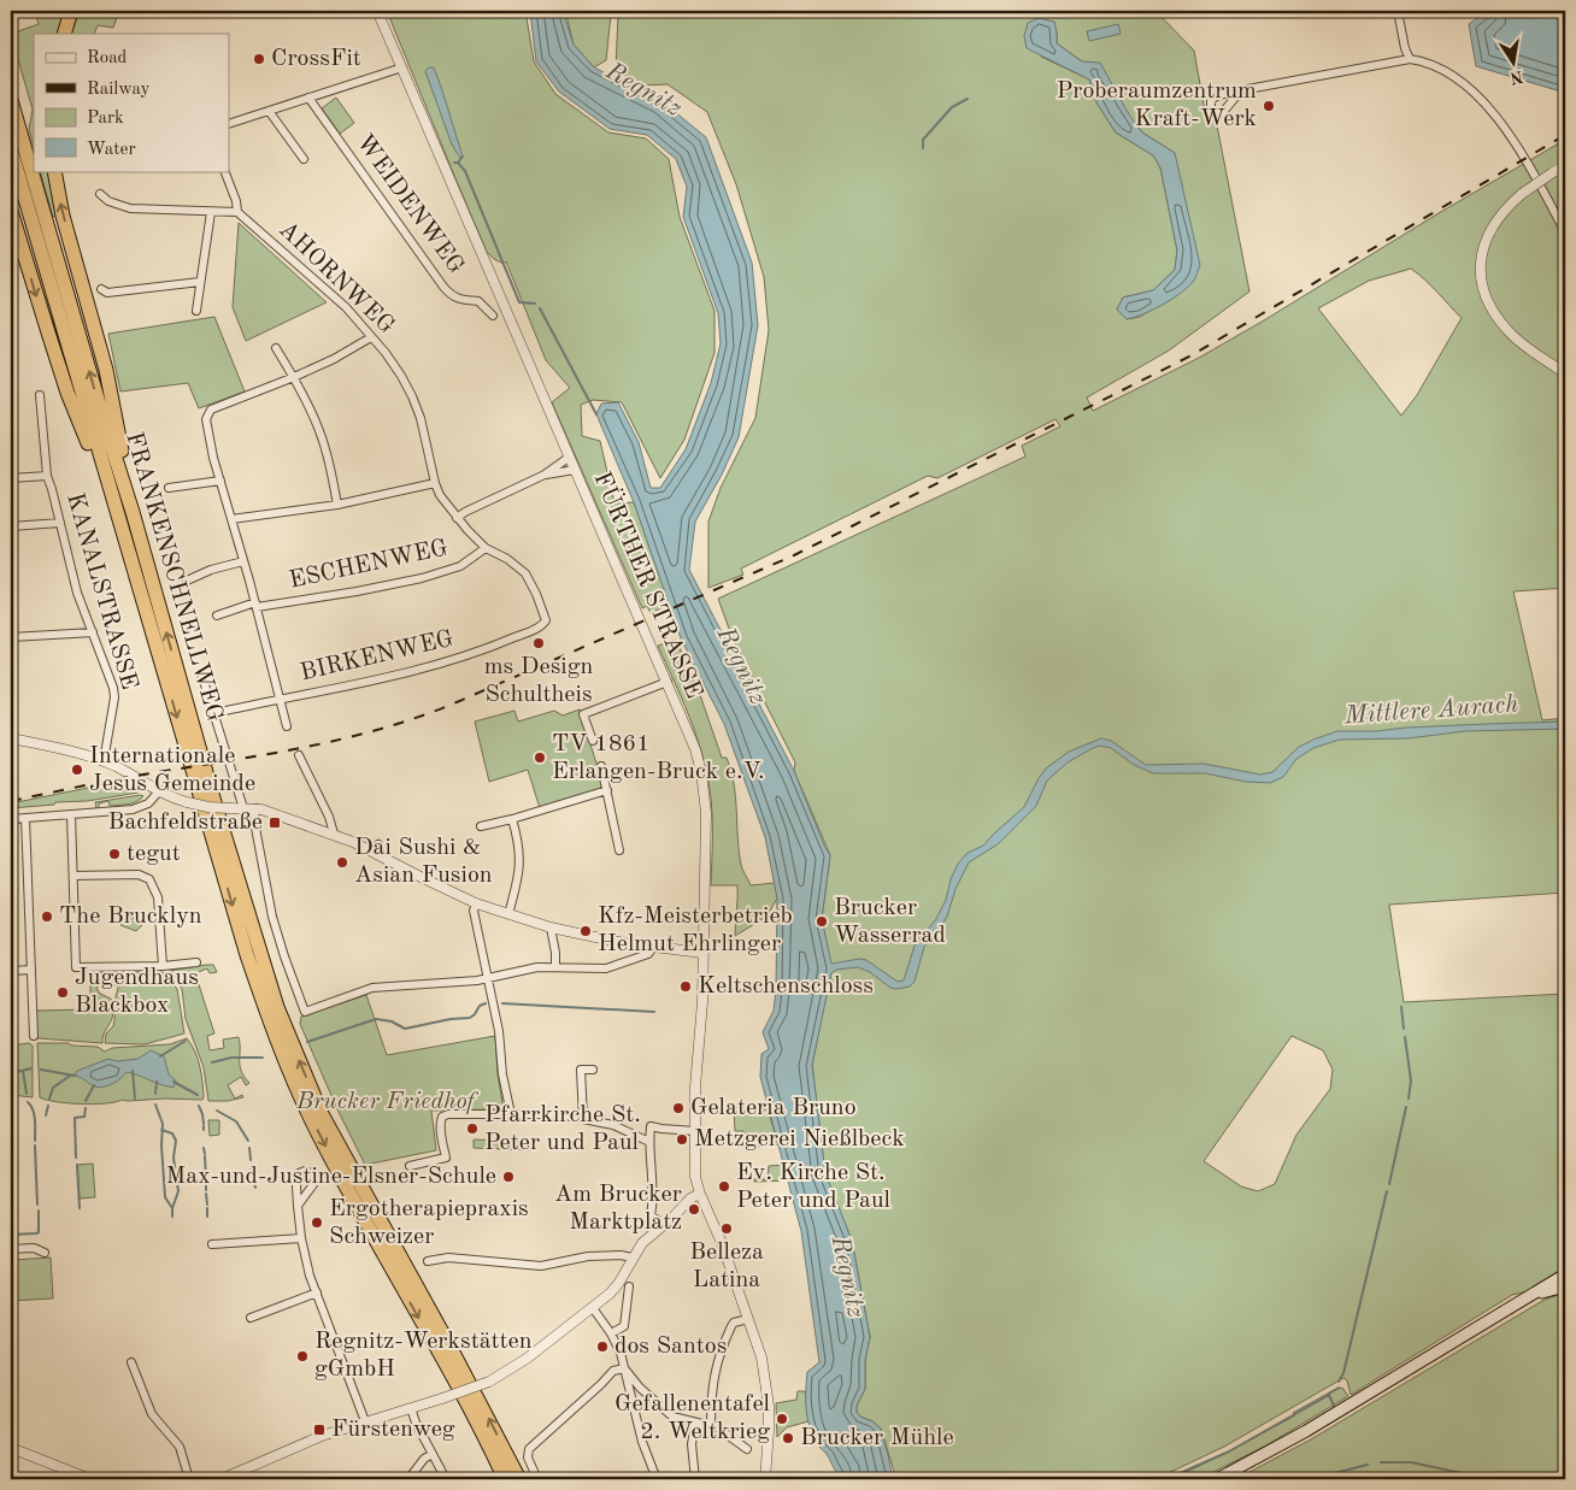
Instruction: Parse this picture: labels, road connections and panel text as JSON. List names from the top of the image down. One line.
{"streets":{"highway":["FRANKENSCHNELLWEG"],"street":["WEIDENWEG","AHORNWEG","ESCHENWEG","FÜRTHER STRASSE","KANALSTRASSE","BIRKENWEG"]},"crossings":[["AHORNWEG","ESCHENWEG"],["AHORNWEG","BIRKENWEG"]],"water":["Regnitz","Mittlere Aurach"],"parks":["Brucker Friedhof"],"places":{"other":["CrossFit","Proberaumzentrum Kraft-Werk","ms Design Schultheis","TV 1861 Erlangen-Bruck e.V.","Internationale Jesus Gemeinde","tegut","Dai Sushi & Asian Fusion","The Brucklyn","Brucker Wasserrad","Kfz-Meisterbetrieb Helmut Ehrlinger","Keltschenschloss","Jugendhaus Blackbox","Gelateria Bruno","Pfarrkirche St. Peter und Paul","Metzgerei Nießlbeck","Max-und-Justine-Elsner-Schule","Ev. Kirche St. Peter und Paul","Am Brucker Marktplatz","Ergotherapiepraxis Schweizer","Belleza Latina","dos Santos","Regnitz-Werkstätten gGmbH","Gefallenentafel 2. Weltkrieg","Brucker Mühle"],"transit":["Bachfeldstraße","Fürstenweg"]},"legend":["Road","Railway","Park","Water"],"north":"bottom"}
